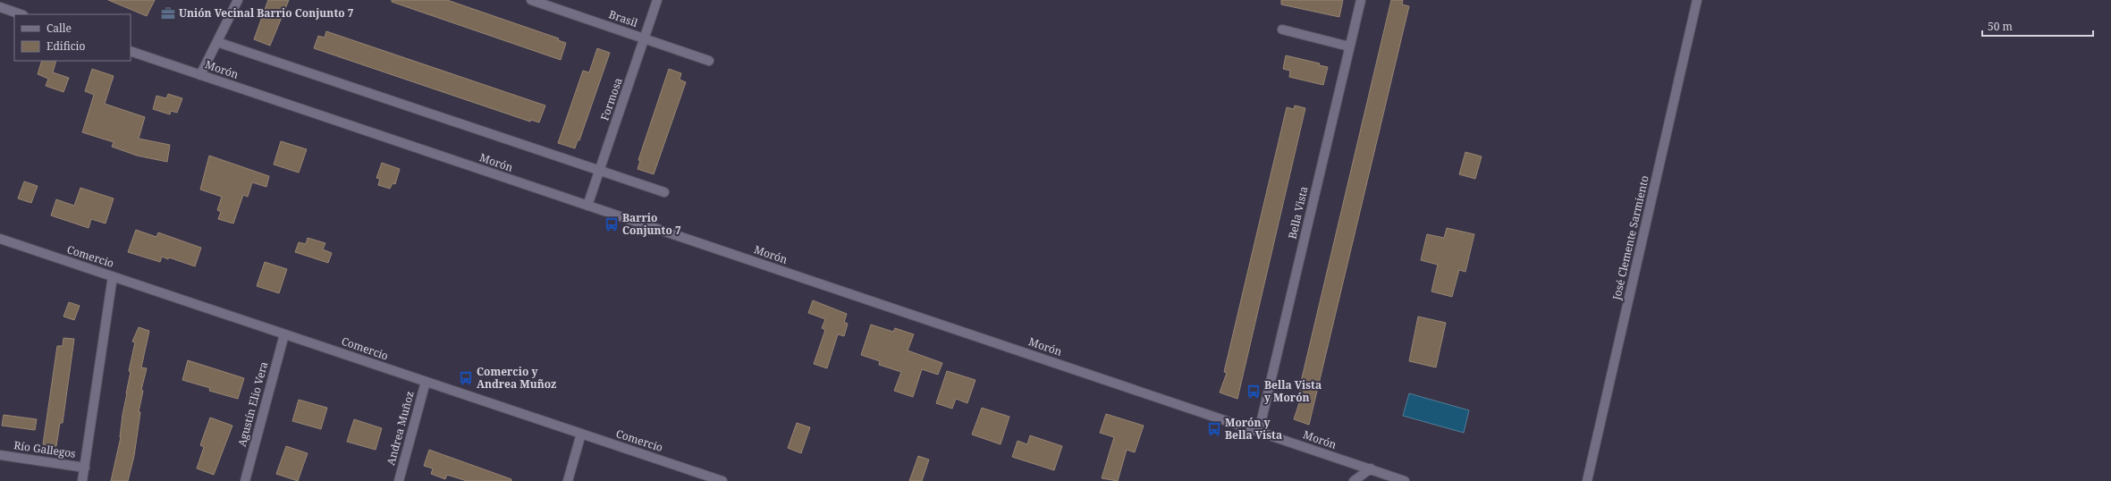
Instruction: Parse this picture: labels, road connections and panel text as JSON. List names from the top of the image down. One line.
{"streets":{"street":["Brasil","Morón","Formosa","Bella Vista","José Clemente Sarmiento","Comercio","Agustín Elio Vera","Andrea Muñoz","Río Gallegos"]},"crossings":[["Brasil","Formosa"],["Morón","Formosa"],["Morón","Bella Vista"],["Comercio","Agustín Elio Vera"],["Comercio","Andrea Muñoz"]],"places":{"office":["Unión Vecinal Barrio Conjunto 7"],"bus stop":["Barrio Conjunto 7","Comercio y Andrea Muñoz","Bella Vista y Morón","Morón y Bella Vista"]},"legend":["Calle","Edificio"],"scale_bar":"50 m"}
